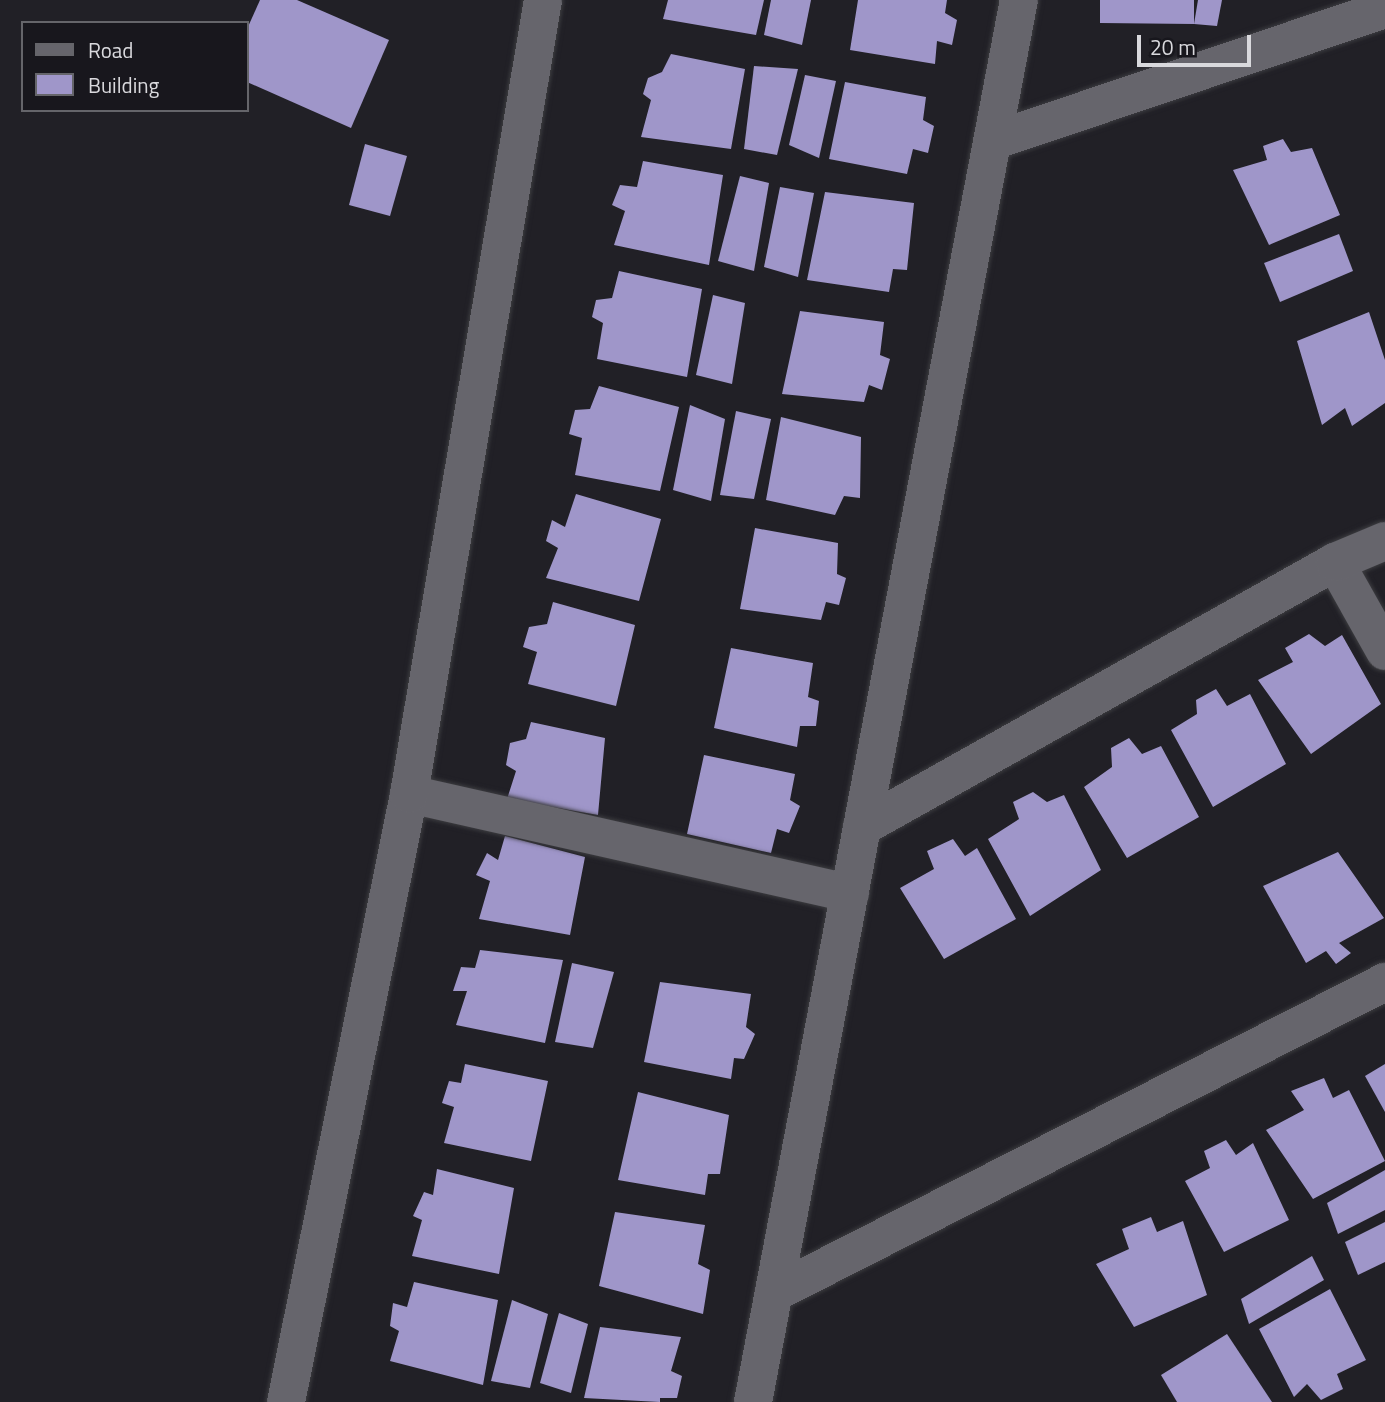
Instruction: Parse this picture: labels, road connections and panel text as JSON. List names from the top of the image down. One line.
{"legend":["Road","Building"],"scale_bar":"20 m"}
